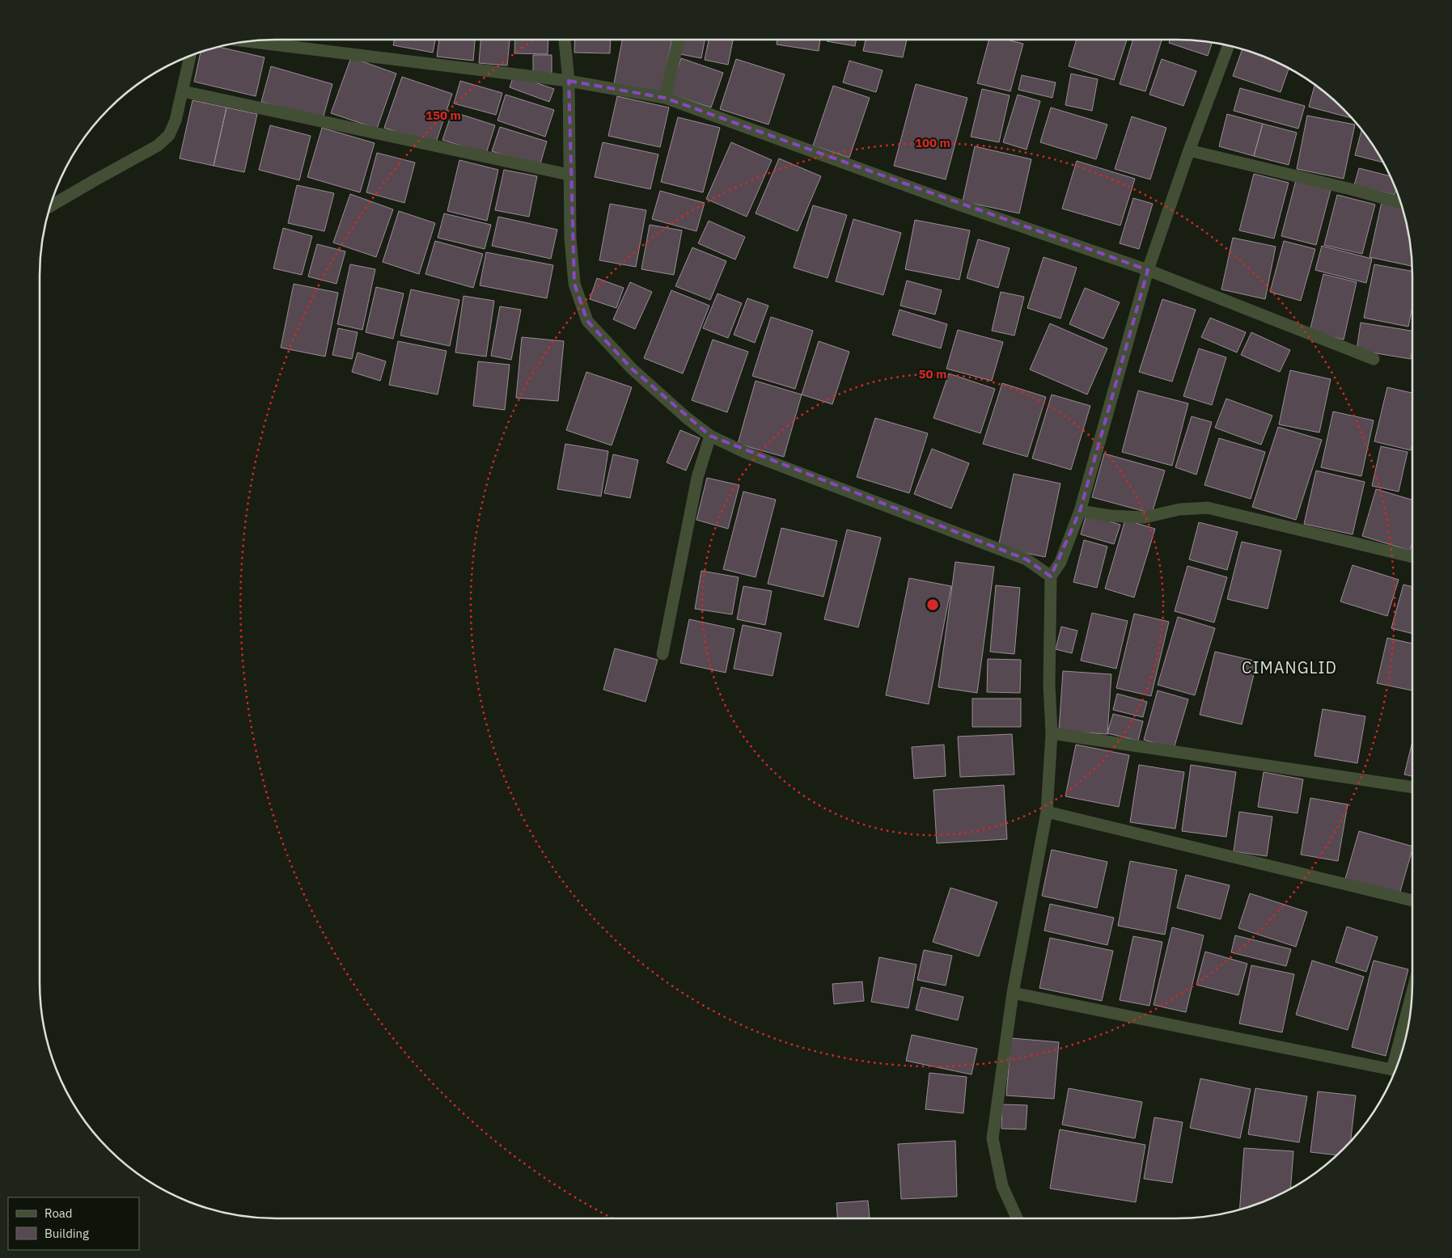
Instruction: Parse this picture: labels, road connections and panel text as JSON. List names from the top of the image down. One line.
{"districts":["CIMANGLID"],"legend":["Road","Building"],"rings":["150 m","100 m","50 m"]}
